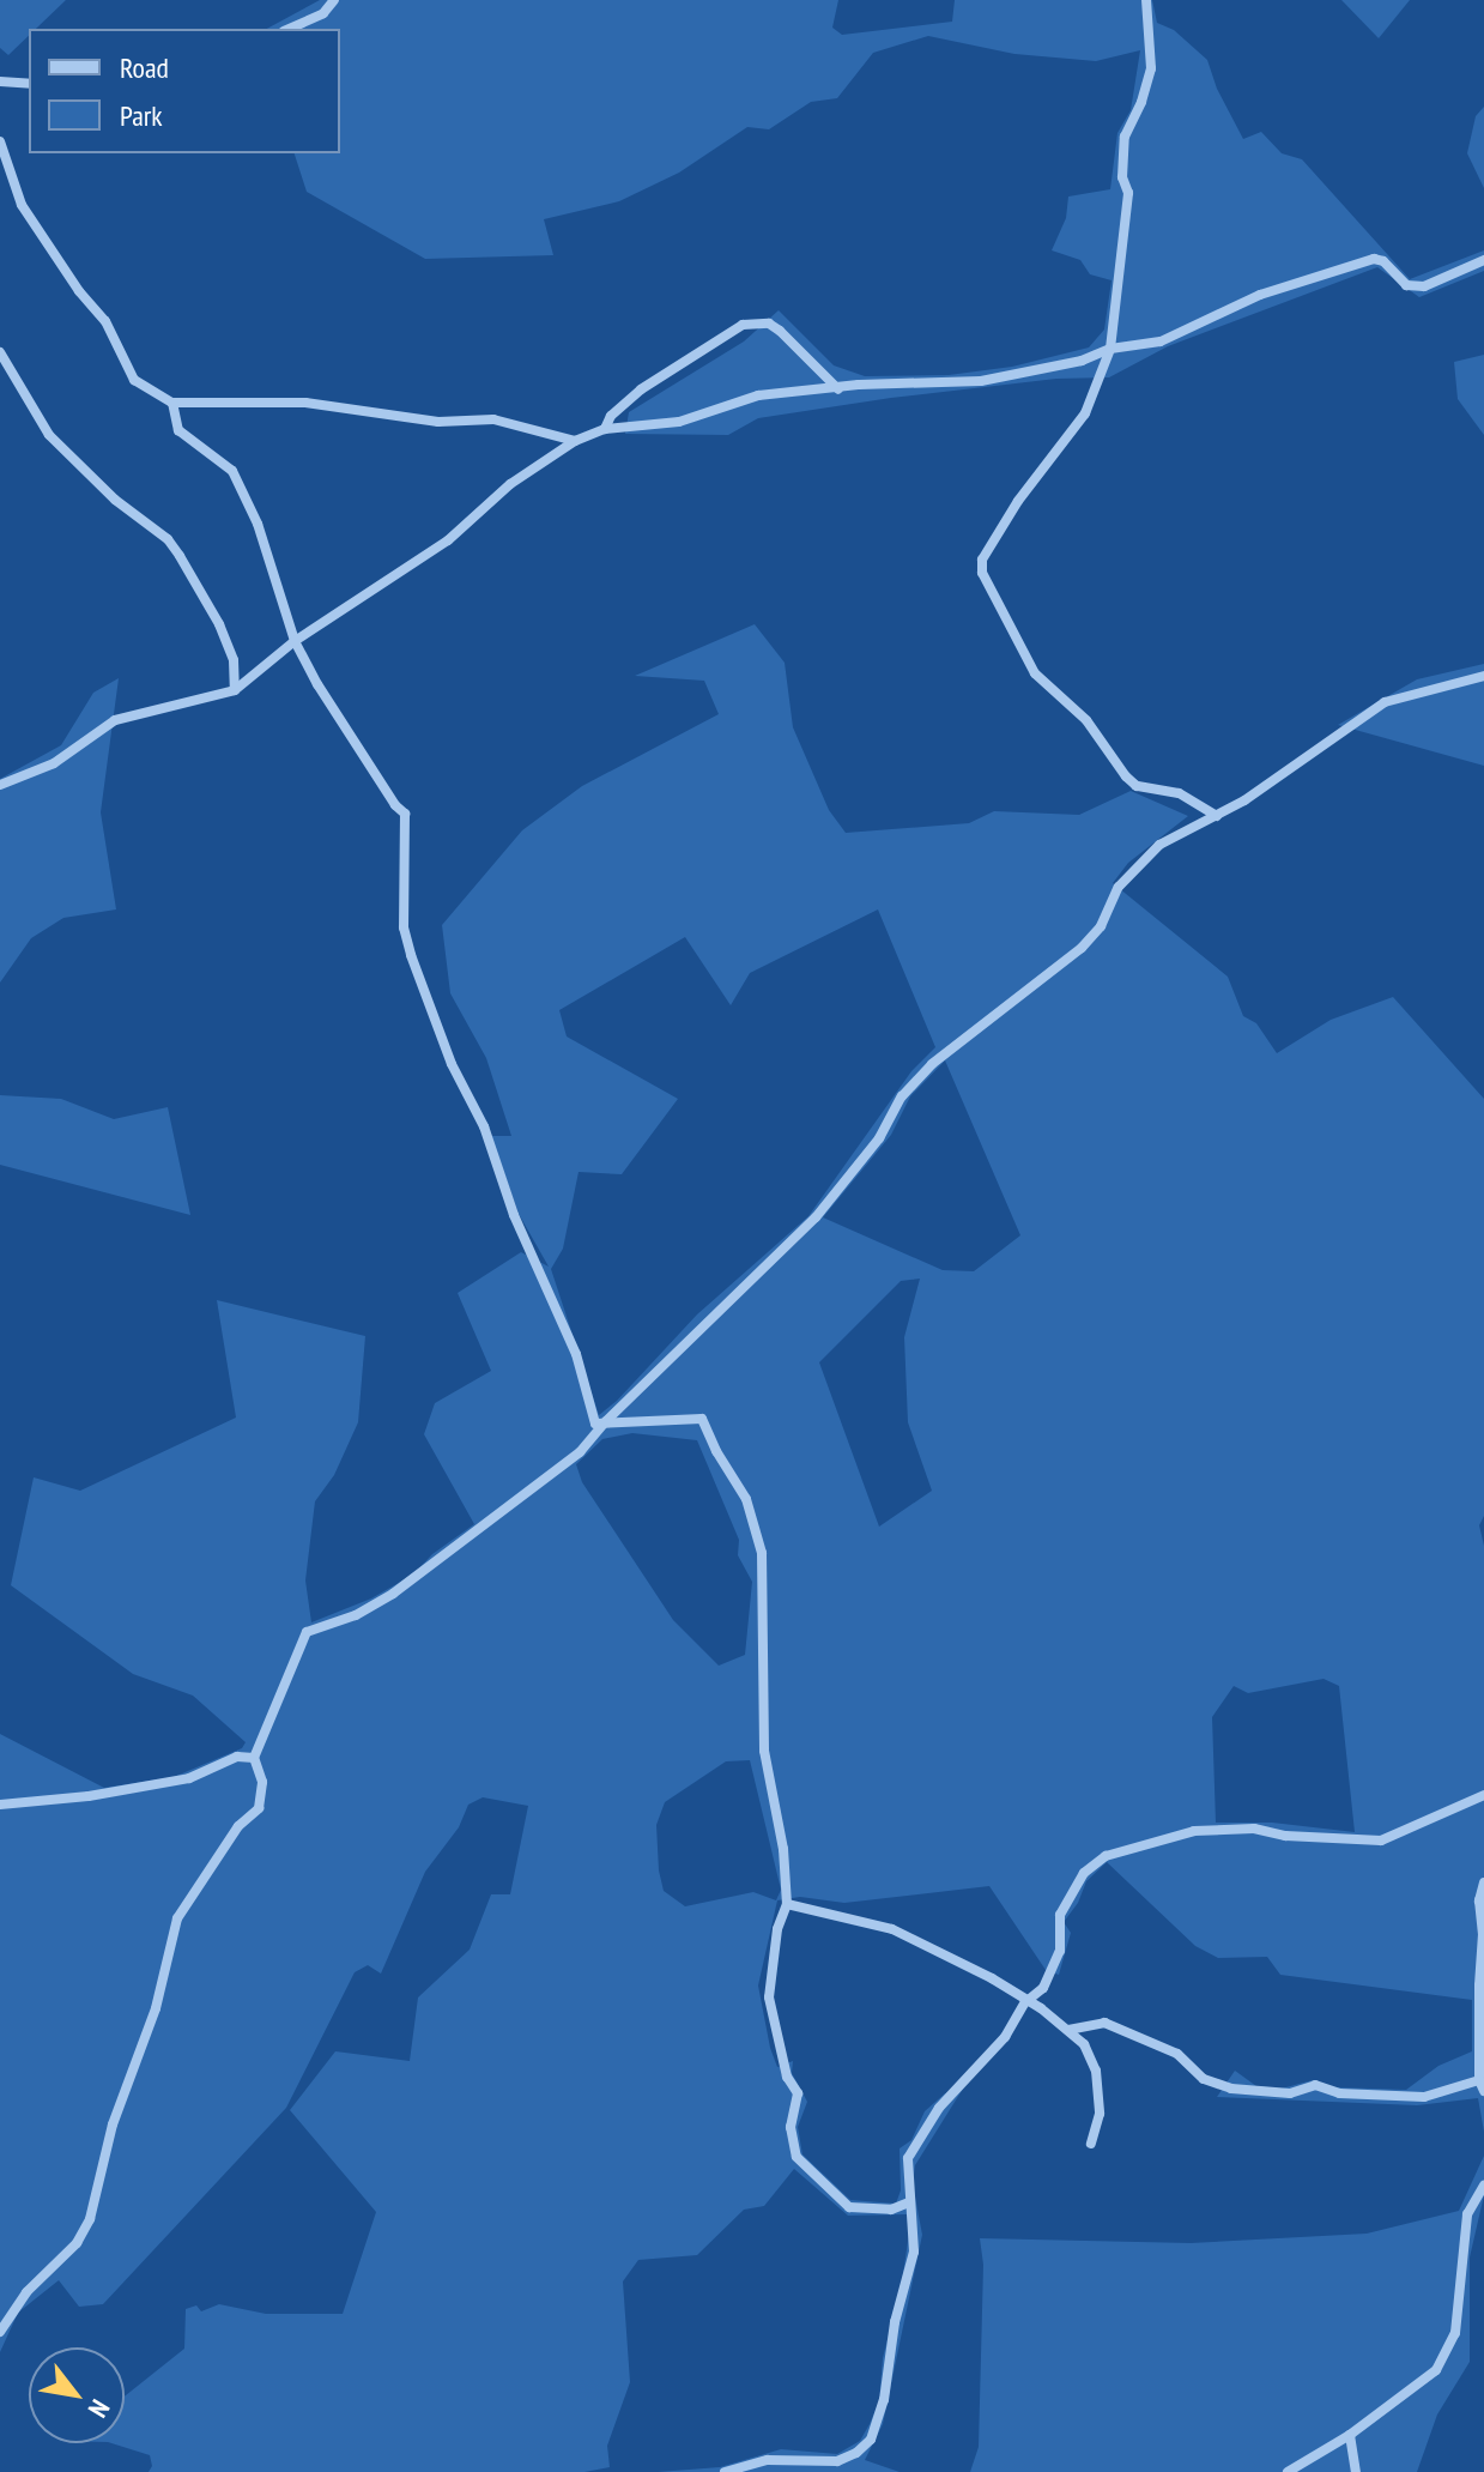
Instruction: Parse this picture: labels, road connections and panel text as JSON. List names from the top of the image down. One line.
{"legend":["Road","Park"],"north":"bottom right"}
